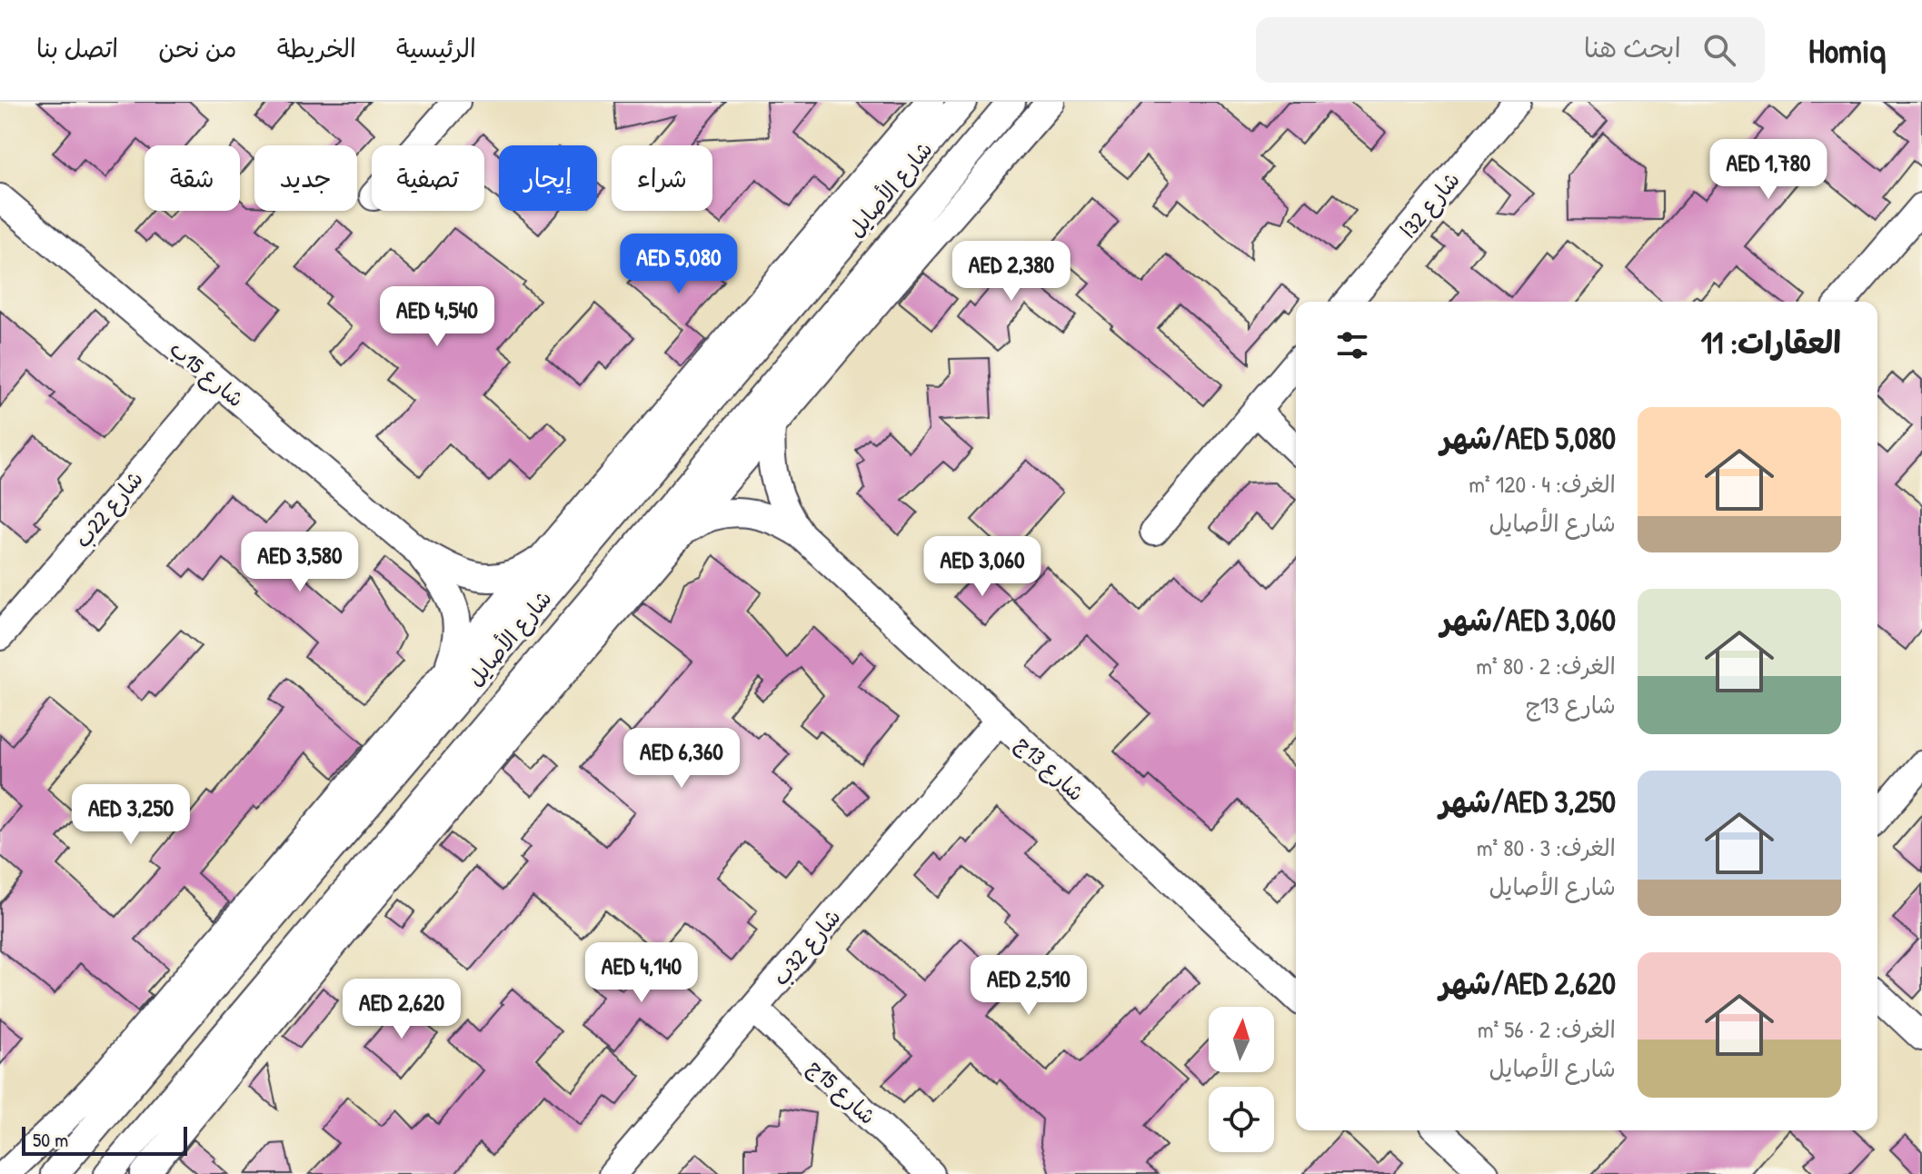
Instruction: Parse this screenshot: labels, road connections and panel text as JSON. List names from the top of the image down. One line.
{"streets":{"street":["شارع الأصايل","شارع 32ا","شارع 15ب","شارع 22ب","شارع 13ج","شارع 32ب","شارع 15ج"]},"crossings":[["شارع 15ب","شارع 22ب"],["شارع 13ج","شارع 32ب"],["شارع 32ب","شارع 15ج"]],"scale_bar":"50 m","north":"top","page":{"header":"Homiq","search":"ابحث هنا","nav":["الرئيسية","الخريطة","من نحن","اتصل بنا"],"price":["AED 1,780","AED 5,080","AED 2,380","AED 4,540","AED 3,580","AED 3,060","AED 6,360","AED 3,250","AED 4,140","AED 2,510","AED 2,620"],"chip":["شراء","إيجار","تصفية","جديد","شقة"],"heading":"العقارات: 11","list":[{"name":"AED 5,080/شهر","note":"الغرف: 4 · 120 m² · شارع الأصايل"},{"name":"AED 3,060/شهر","note":"الغرف: 2 · 80 m² · شارع 13ج"},{"name":"AED 3,250/شهر","note":"الغرف: 3 · 80 m² · شارع الأصايل"},{"name":"AED 2,620/شهر","note":"الغرف: 2 · 56 m² · شارع الأصايل"}],"scale":"50 m"}}
